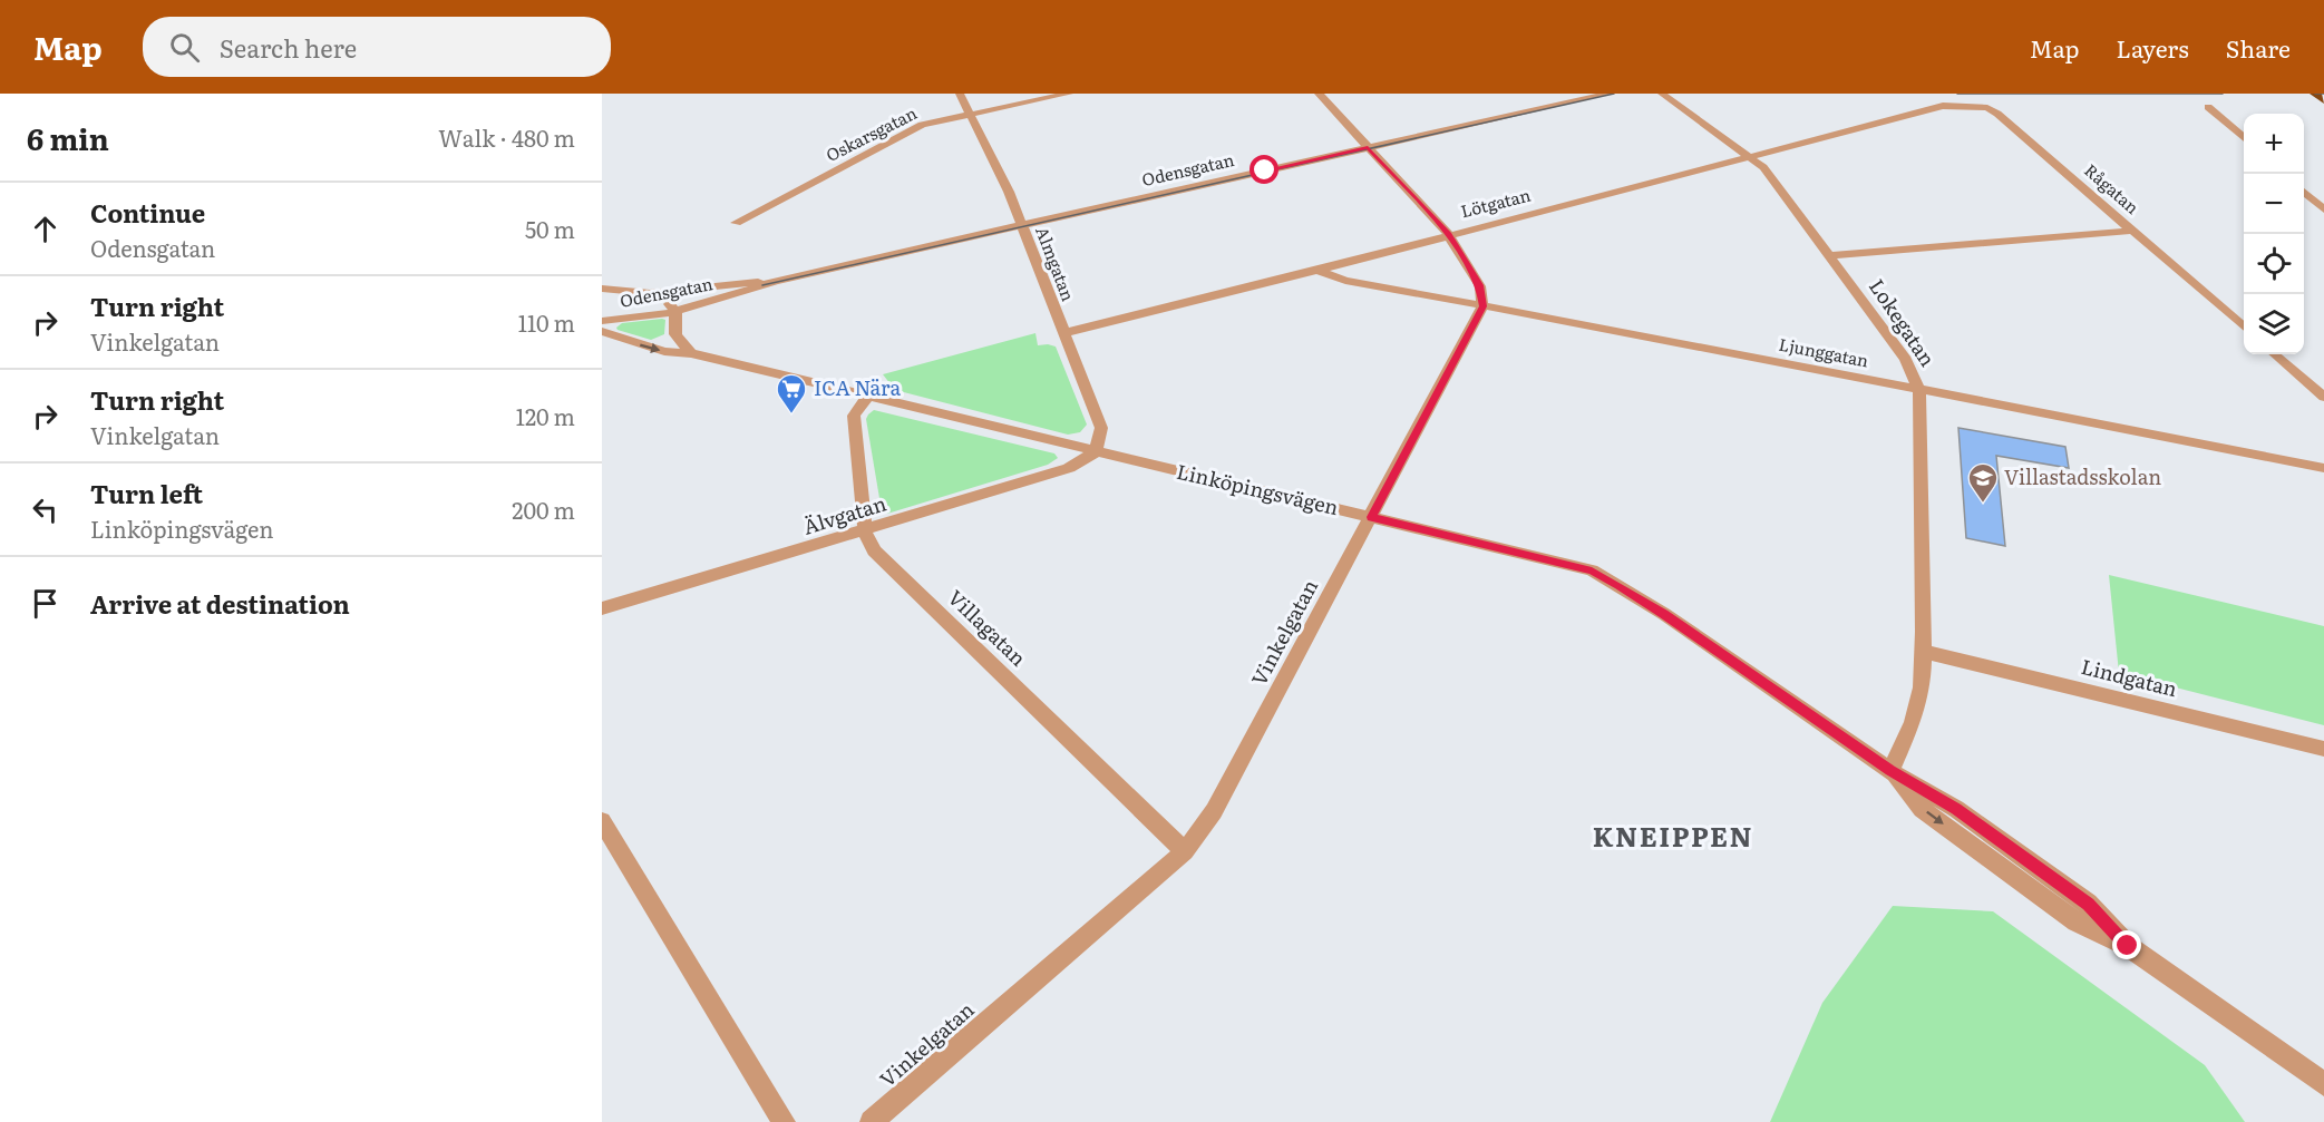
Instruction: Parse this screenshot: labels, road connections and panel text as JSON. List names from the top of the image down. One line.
{"streets":{"street":["Oskarsgatan","Odensgatan","Rågatan","Lötgatan","Almgatan","Lokegatan","Ljunggatan","Linköpingsvägen","Älvgatan","Villagatan","Vinkelgatan","Lindgatan"]},"crossings":[["Oskarsgatan","Almgatan"],["Odensgatan","Almgatan"],["Rågatan","Lötgatan"],["Lötgatan","Almgatan"],["Lötgatan","Lokegatan"],["Lötgatan","Ljunggatan"],["Almgatan","Linköpingsvägen"],["Almgatan","Älvgatan"],["Lokegatan","Ljunggatan"],["Lokegatan","Linköpingsvägen"],["Lokegatan","Lindgatan"],["Ljunggatan","Vinkelgatan"],["Linköpingsvägen","Älvgatan"],["Linköpingsvägen","Villagatan"],["Linköpingsvägen","Vinkelgatan"],["Älvgatan","Villagatan"],["Villagatan","Vinkelgatan"]],"districts":["KNEIPPEN"],"places":{"supermarket":["ICA Nära"],"school or university":["Villastadsskolan"]},"page":{"header":"Map","search":"Search here","nav":["Map","Layers","Share"],"heading":["6 min","Walk · 480 m"],"map_buttons":["+","−"],"list":[["Continue","Odensgatan","50 m"],["Turn right","Vinkelgatan","110 m"],["Turn right","Vinkelgatan","120 m"],["Turn left","Linköpingsvägen","200 m"],"Arrive at destination"]}}
